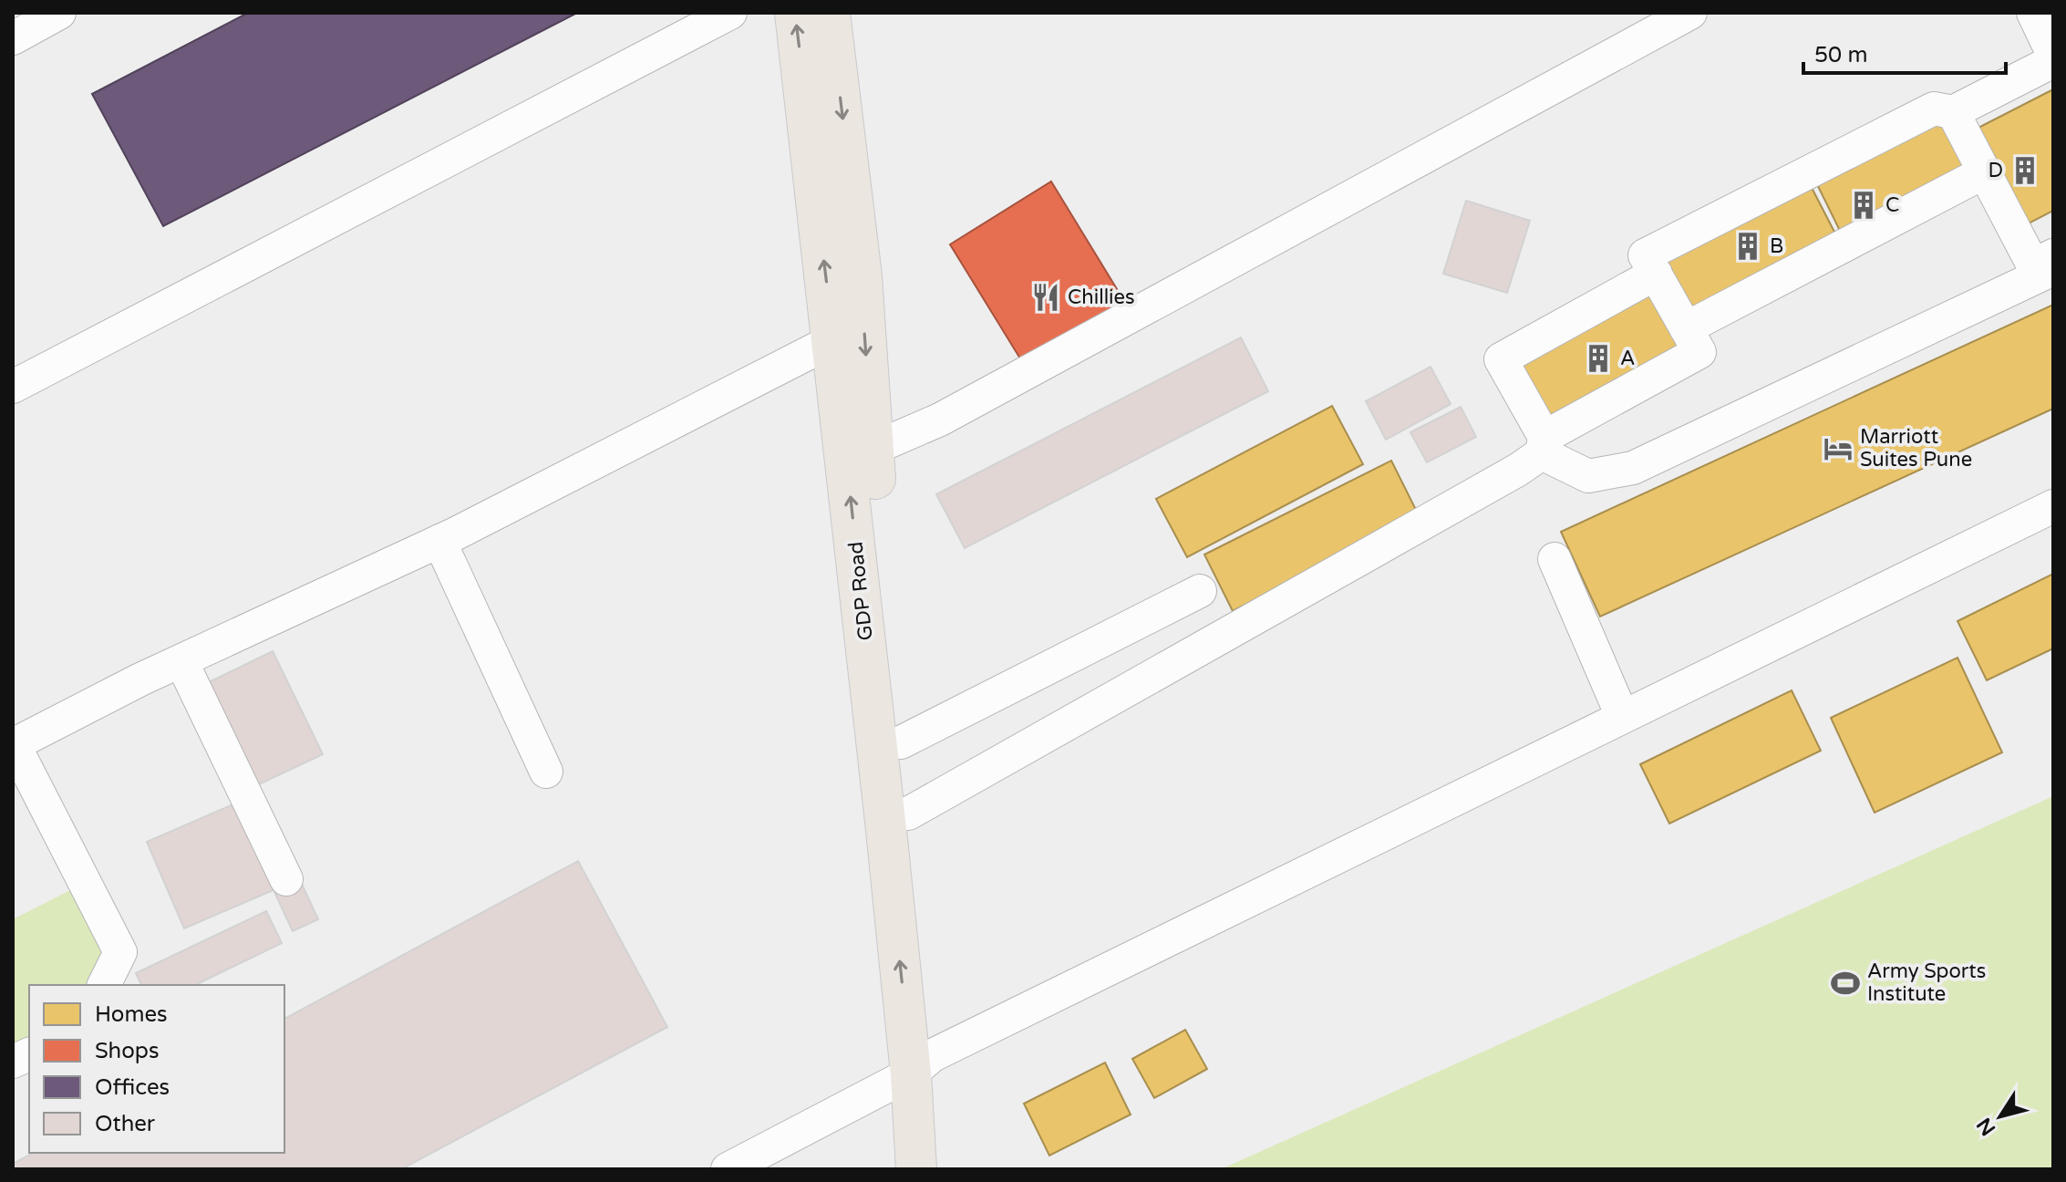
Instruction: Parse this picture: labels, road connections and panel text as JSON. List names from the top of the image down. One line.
{"streets":{"main road":["GDP Road"]},"places":{"building":["D","C","B","A"],"restaurant":["Chillies"],"hotel":["Marriott Suites Pune"],"sports":["Army Sports Institute"]},"legend":["Homes","Shops","Offices","Other"],"scale_bar":"50 m","north":"bottom left"}
